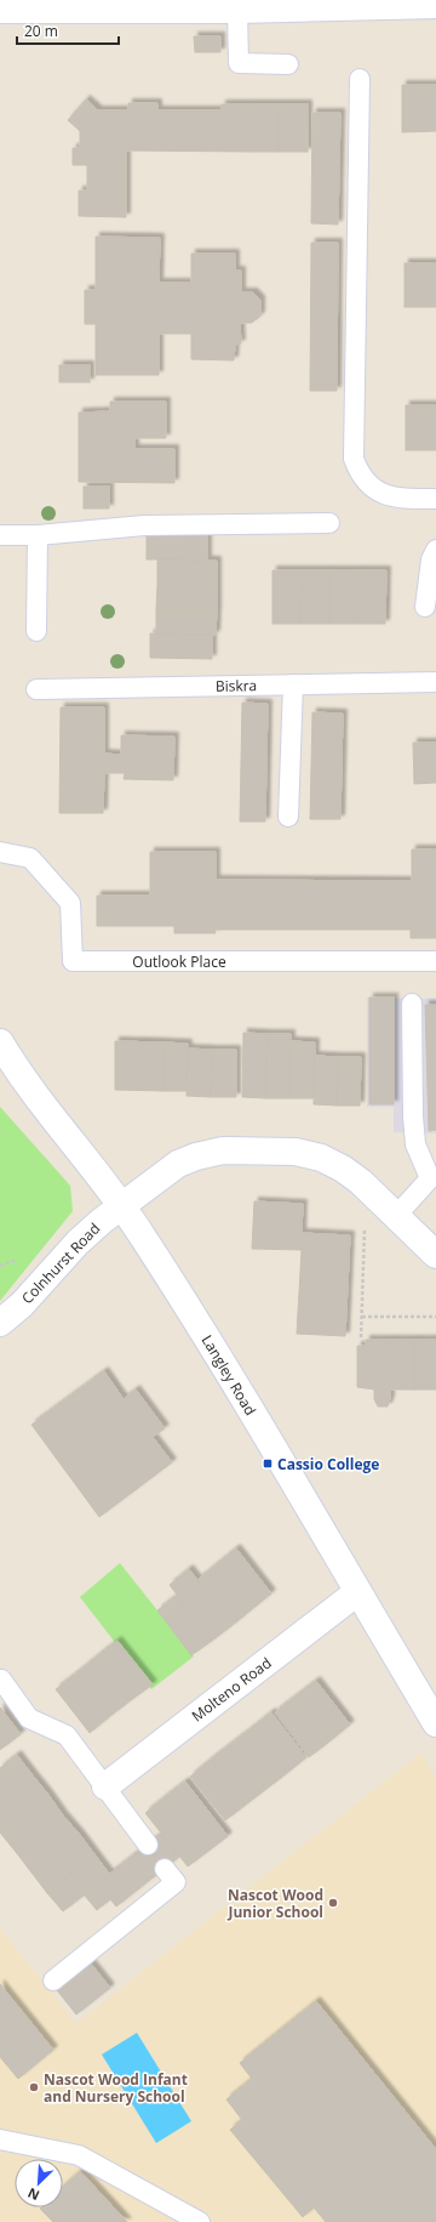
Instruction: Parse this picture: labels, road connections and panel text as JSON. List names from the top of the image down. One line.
{"streets":{"street":["Colnhurst Road","Langley Road","Molteno Road"],"lane":["Biskra","Outlook Place"]},"crossings":[["Colnhurst Road","Langley Road"],["Langley Road","Molteno Road"]],"places":{"transit":["Cassio College"],"other":["Nascot Wood Junior School","Nascot Wood Infant and Nursery School"]},"scale_bar":"20 m","north":"bottom left"}
